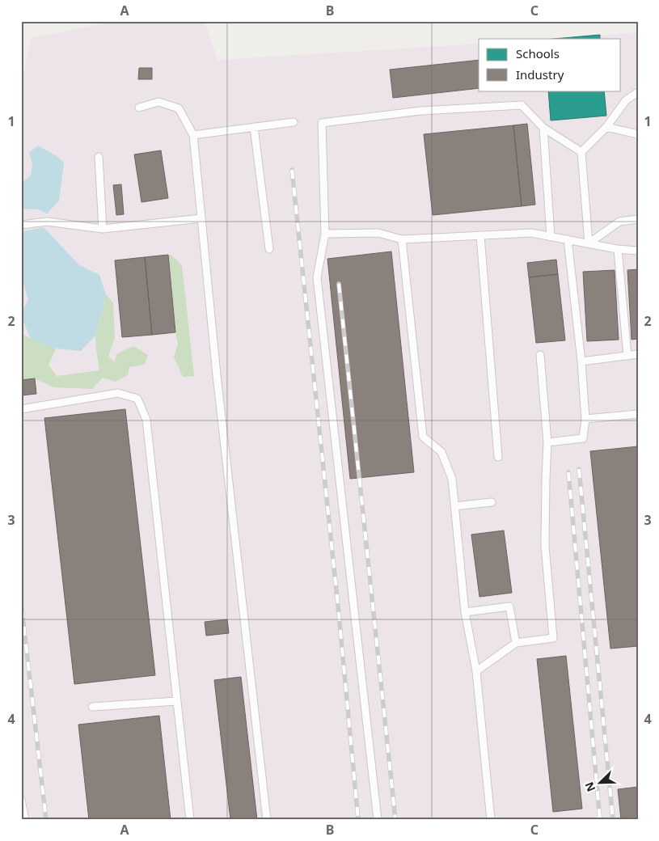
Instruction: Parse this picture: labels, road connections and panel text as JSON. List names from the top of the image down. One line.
{"legend":["Schools","Industry"],"north":"bottom left","grid":{"columns":["A","B","C"],"rows":["1","2","3","4"]}}
